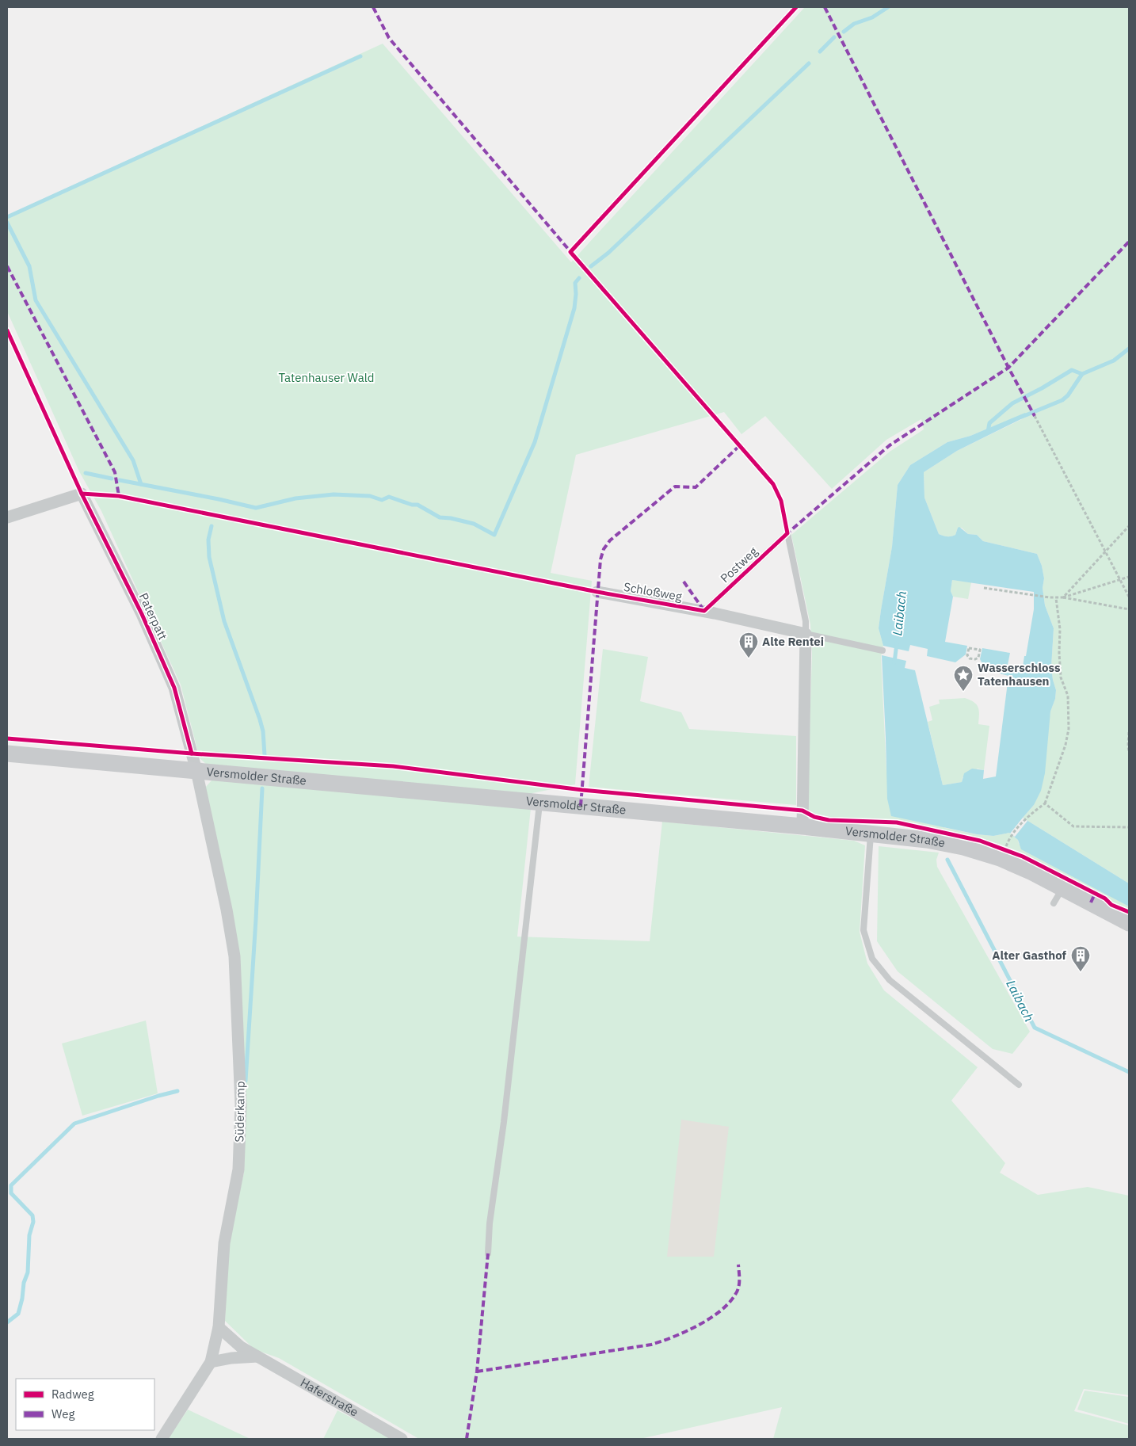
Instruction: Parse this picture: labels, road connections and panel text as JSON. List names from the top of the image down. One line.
{"streets":{"main road":["Versmolder Straße"],"street":["Schloßweg","Paterpatt","Süderkamp","Haferstraße"],"lane":["Postweg"]},"crossings":[["Postweg","Schloßweg"],["Paterpatt","Versmolder Straße"],["Paterpatt","Süderkamp"],["Versmolder Straße","Süderkamp"],["Süderkamp","Haferstraße"]],"water":["Laibach"],"parks":["Tatenhauser Wald"],"places":{"building":["Alte Rentei","Alter Gasthof"],"place":["Wasserschloss Tatenhausen"]},"legend":["Radweg","Weg"]}
